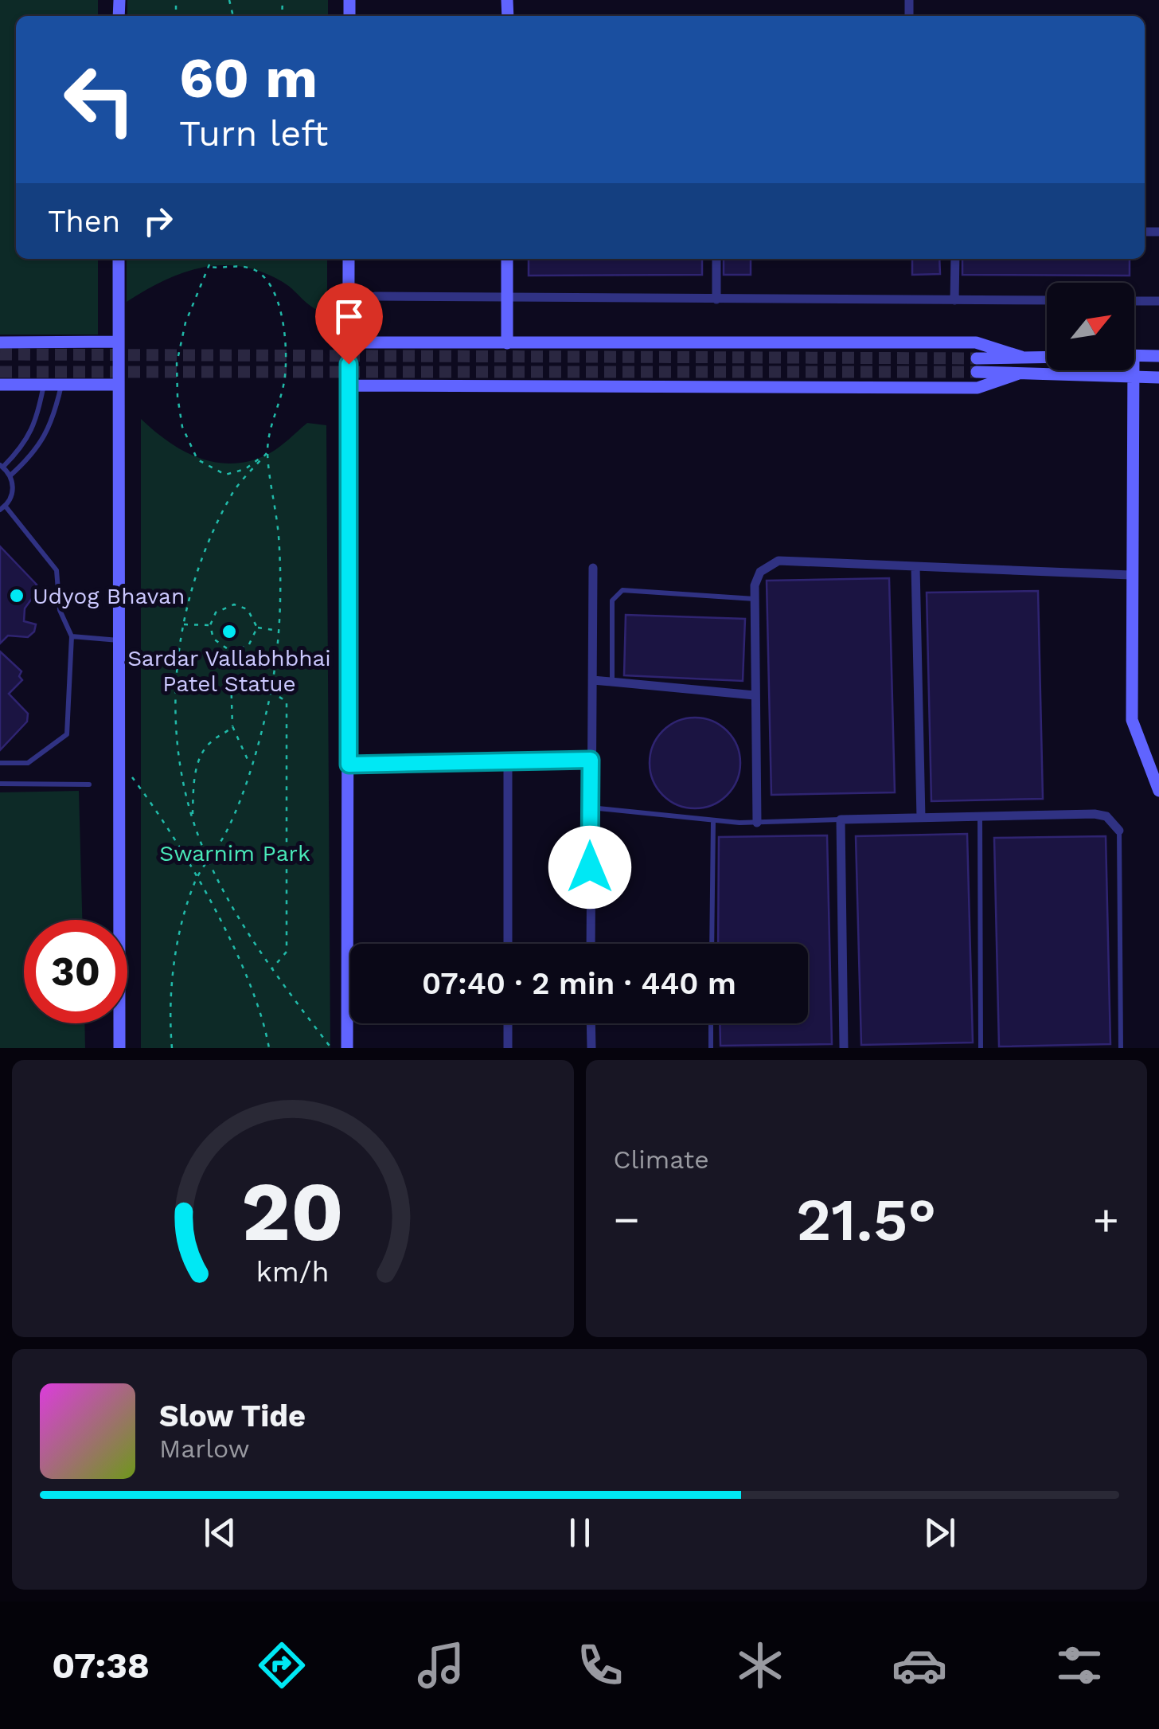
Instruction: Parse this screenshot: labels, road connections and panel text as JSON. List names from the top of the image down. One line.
{"parks":["Swarnim Park"],"places":["Udyog Bhavan","Sardar Vallabhbhai Patel Statue"],"north":"top right","page":{"turn":["60 m","Turn left"],"then":"Then","limit":"30","trip":"07:40 · 2 min · 440 m","tile":"Climate","heat":["−","21.5°","+"],"song":["Slow Tide","Marlow"],"tabs":"07:38","gauge":["20","km/h"]}}
